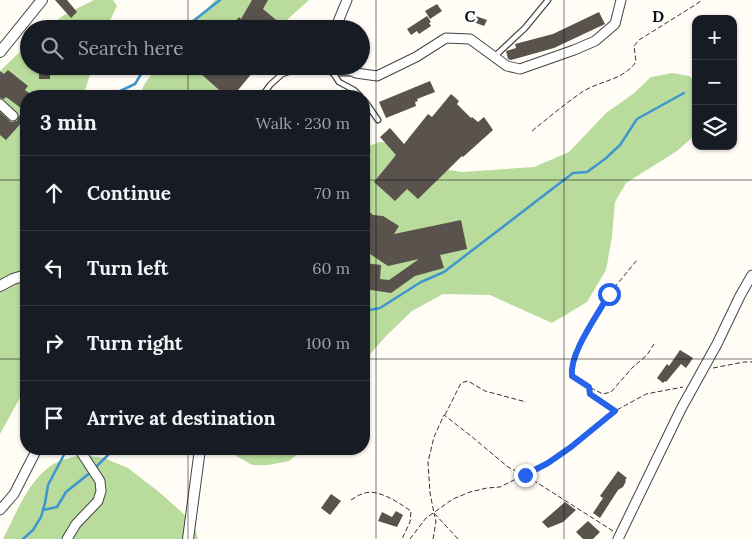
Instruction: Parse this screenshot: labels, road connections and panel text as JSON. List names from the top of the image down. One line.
{"page":{"map_buttons":["+","−"],"search":"Search here","heading":["3 min","Walk · 230 m"],"list":[["Continue","70 m"],["Turn left","60 m"],["Turn right","100 m"],"Arrive at destination"]},"grid":{"columns":["C","D"]}}
